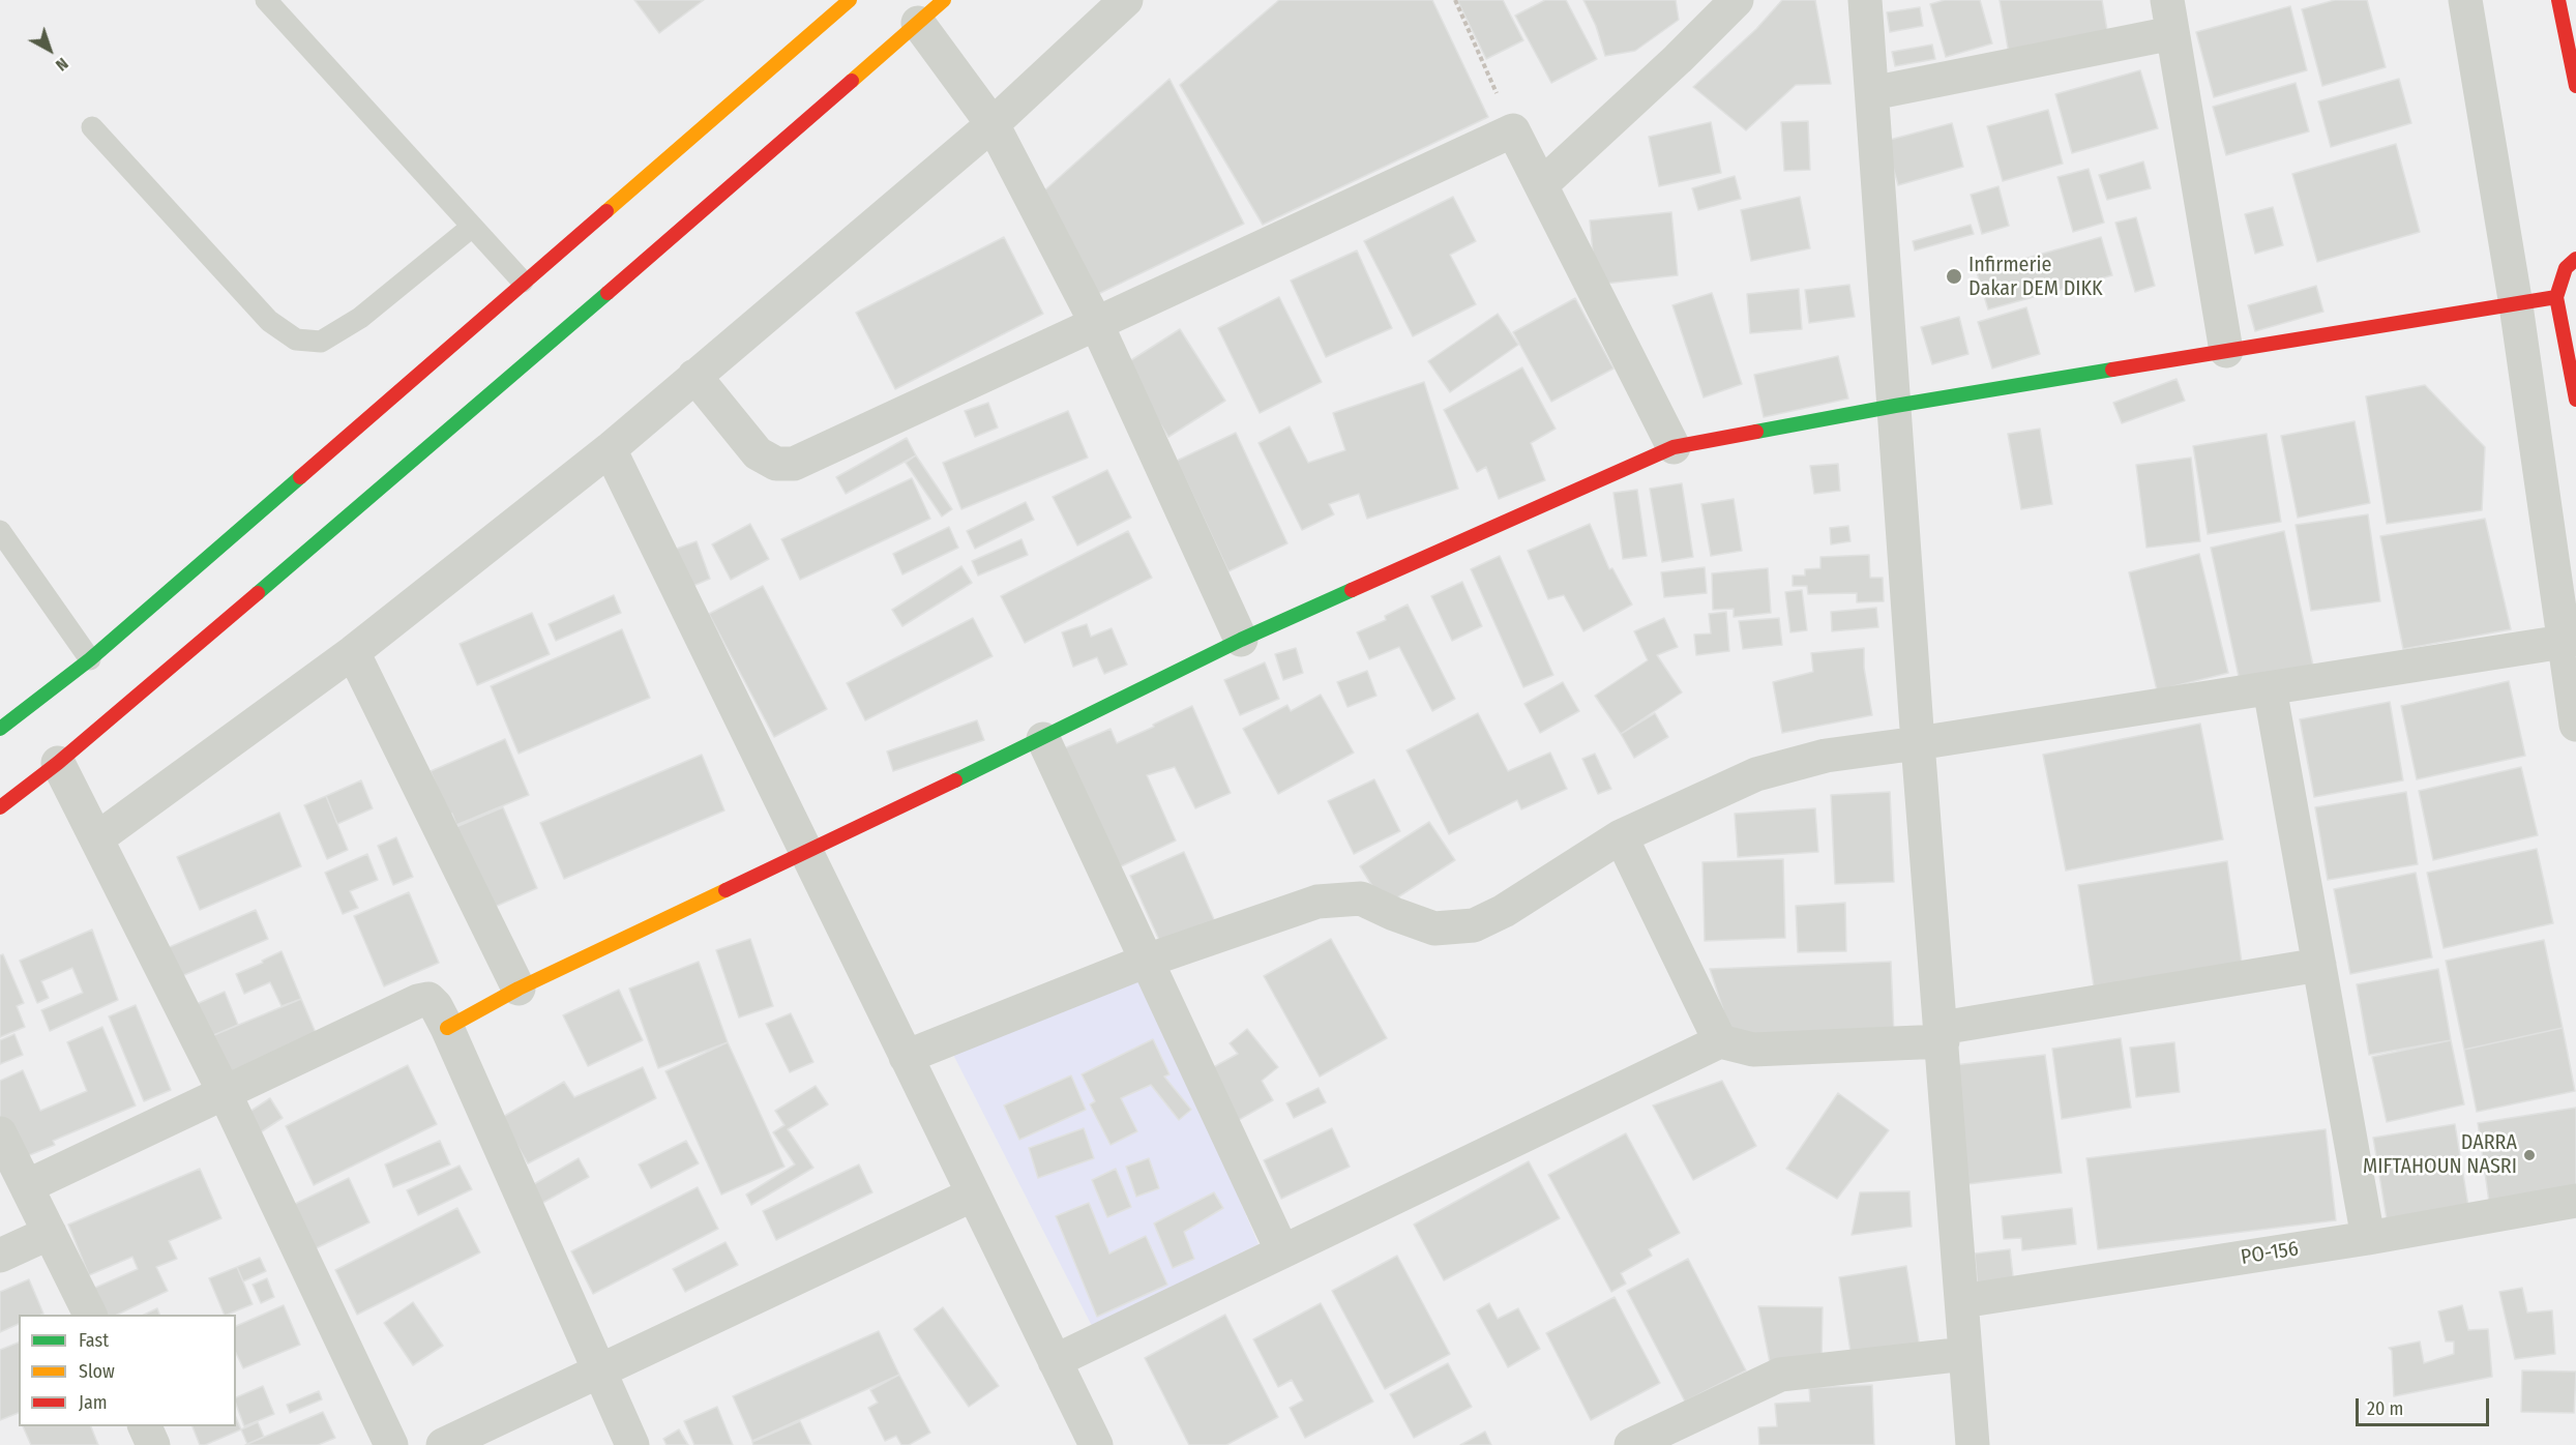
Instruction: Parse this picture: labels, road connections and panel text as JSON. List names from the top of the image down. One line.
{"streets":{"street":["PO-156"]},"places":["Infirmerie Dakar DEM DIKK","DARRA MIFTAHOUN NASRI"],"legend":["Fast","Slow","Jam"],"scale_bar":"20 m","north":"bottom right"}
